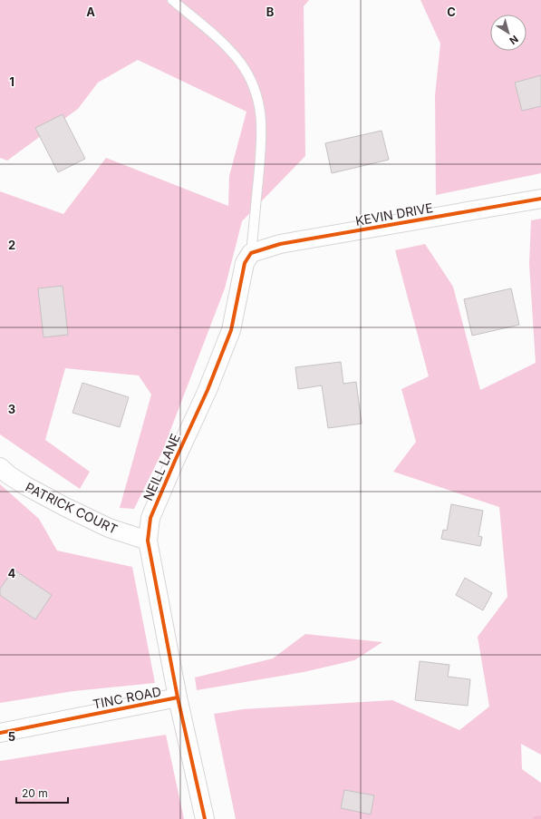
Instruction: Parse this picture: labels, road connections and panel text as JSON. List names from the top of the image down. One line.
{"streets":{"street":["KEVIN DRIVE","NEILL LANE","PATRICK COURT","TINC ROAD"]},"crossings":[["KEVIN DRIVE","NEILL LANE"],["NEILL LANE","PATRICK COURT"],["NEILL LANE","TINC ROAD"]],"scale_bar":"20 m","north":"bottom right","grid":{"columns":["A","B","C"],"rows":["1","2","3","4","5"]}}
